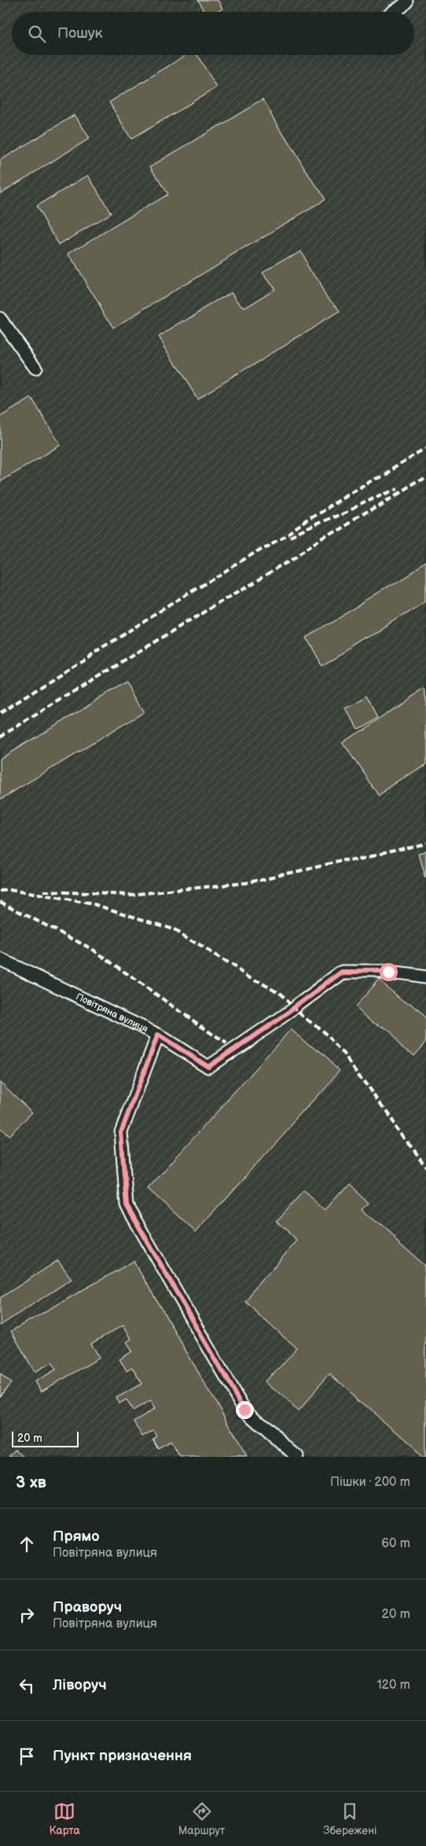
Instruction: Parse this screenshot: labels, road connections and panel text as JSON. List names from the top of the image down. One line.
{"streets":{"lane":["Повітряна вулиця"]},"scale_bar":"20 m","page":{"search":"Пошук","scale":"20 m","heading":["3 хв","Пішки · 200 m"],"list":[["Прямо","Повітряна вулиця","60 m"],["Праворуч","Повітряна вулиця","20 m"],["Ліворуч","120 m"],"Пункт призначення"],"nav":["Карта","Маршрут","Збережені"]}}
